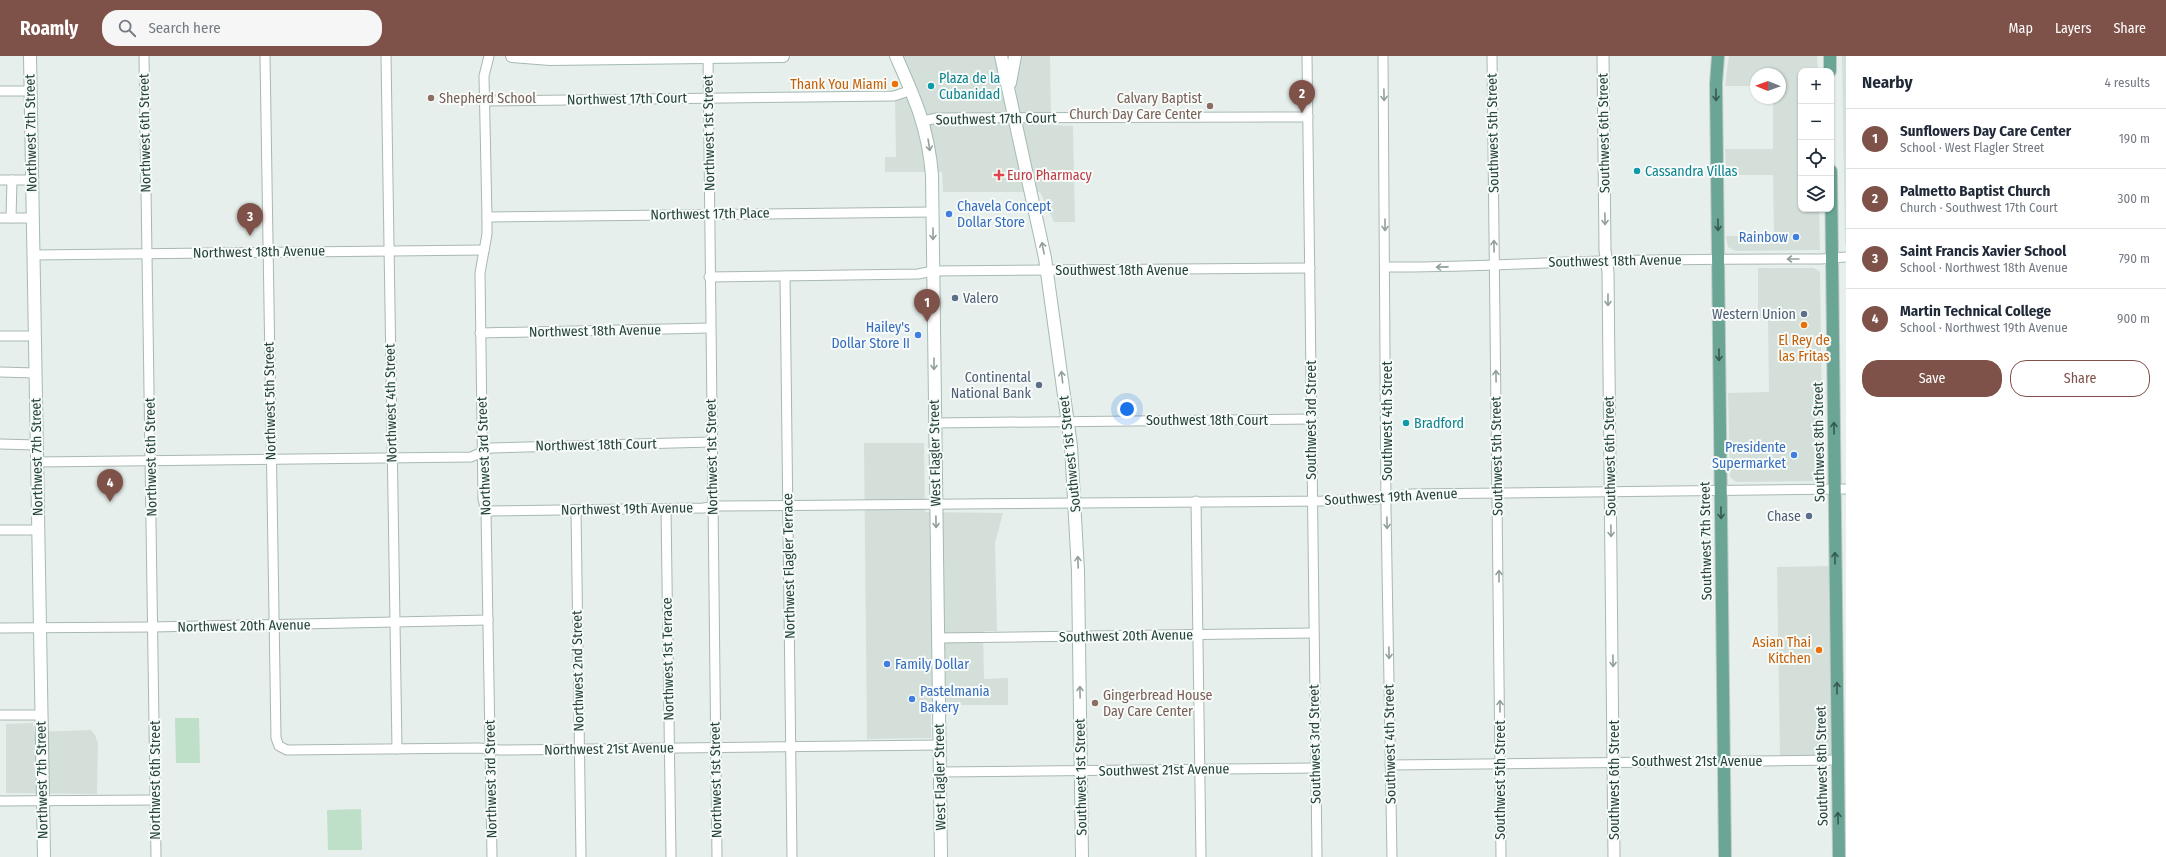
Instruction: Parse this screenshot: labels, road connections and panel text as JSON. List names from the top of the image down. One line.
{"streets":{"main road":["Northwest 7th Street","Southwest 8th Street","West Flagler Street","Southwest 1st Street","Southwest 7th Street"],"street":["Northwest 17th Court","Southwest 17th Court","Northwest 6th Street","Northwest 1st Street","Southwest 5th Street","Southwest 6th Street","Northwest 17th Place","Northwest 18th Avenue","Southwest 18th Avenue","Northwest 5th Street","Northwest 4th Street","Southwest 18th Court","Southwest 3rd Street","Southwest 4th Street","Northwest 18th Court","Northwest 3rd Street","Southwest 19th Avenue","Northwest 19th Avenue","Northwest Flagler Terrace","Northwest 20th Avenue","Southwest 20th Avenue","Northwest 1st Terrace","Northwest 2nd Street","Northwest 21st Avenue","Southwest 21st Avenue"]},"crossings":[["Northwest 17th Court","Northwest 1st Street"],["Northwest 17th Court","West Flagler Street"],["Northwest 17th Court","Northwest 3rd Street"],["Southwest 17th Court","Southwest 3rd Street"],["Southwest 17th Court","West Flagler Street"],["Southwest 17th Court","Southwest 1st Street"],["Northwest 7th Street","Northwest 18th Avenue"],["Northwest 7th Street","Northwest 20th Avenue"],["Northwest 6th Street","Northwest 18th Avenue"],["Northwest 6th Street","Northwest 20th Avenue"],["Northwest 1st Street","Northwest 17th Place"],["Northwest 1st Street","Northwest 18th Avenue"],["Northwest 1st Street","Northwest 18th Court"],["Northwest 1st Street","Northwest 19th Avenue"],["Northwest 1st Street","Northwest 21st Avenue"],["Southwest 5th Street","Southwest 18th Avenue"],["Southwest 5th Street","Southwest 19th Avenue"],["Southwest 5th Street","Southwest 21st Avenue"],["Southwest 6th Street","Southwest 18th Avenue"],["Southwest 6th Street","Southwest 19th Avenue"],["Southwest 6th Street","Southwest 21st Avenue"],["Northwest 17th Place","West Flagler Street"],["Northwest 17th Place","Northwest 3rd Street"],["Northwest 18th Avenue","Northwest 5th Street"],["Northwest 18th Avenue","Northwest 4th Street"],["Northwest 18th Avenue","Northwest 3rd Street"],["Southwest 18th Avenue","Southwest 3rd Street"],["Southwest 18th Avenue","Southwest 4th Street"],["Southwest 18th Avenue","Southwest 8th Street"],["Southwest 18th Avenue","West Flagler Street"],["Southwest 18th Avenue","Southwest 1st Street"],["Southwest 18th Avenue","Southwest 7th Street"],["Northwest 5th Street","Northwest 20th Avenue"],["Northwest 5th Street","Northwest 21st Avenue"],["Northwest 4th Street","Northwest 20th Avenue"],["Northwest 4th Street","Northwest 21st Avenue"],["Southwest 18th Court","Southwest 3rd Street"],["Southwest 18th Court","West Flagler Street"],["Southwest 18th Court","Southwest 1st Street"],["Southwest 3rd Street","Southwest 19th Avenue"],["Southwest 3rd Street","Southwest 20th Avenue"],["Southwest 3rd Street","Southwest 21st Avenue"],["Southwest 4th Street","Southwest 19th Avenue"],["Southwest 4th Street","Southwest 21st Avenue"],["Southwest 8th Street","Southwest 19th Avenue"],["Southwest 8th Street","Southwest 21st Avenue"],["Northwest 18th Court","Northwest 3rd Street"],["West Flagler Street","Southwest 19th Avenue"],["West Flagler Street","Northwest 19th Avenue"],["West Flagler Street","Southwest 20th Avenue"],["West Flagler Street","Northwest 21st Avenue"],["West Flagler Street","Southwest 21st Avenue"],["Southwest 1st Street","Southwest 19th Avenue"],["Southwest 1st Street","Southwest 20th Avenue"],["Southwest 1st Street","Southwest 21st Avenue"],["Northwest 3rd Street","Northwest 19th Avenue"],["Northwest 3rd Street","Northwest 20th Avenue"],["Northwest 3rd Street","Northwest 21st Avenue"],["Southwest 19th Avenue","Northwest 19th Avenue"],["Southwest 19th Avenue","Southwest 7th Street"],["Northwest 19th Avenue","Northwest Flagler Terrace"],["Northwest 19th Avenue","Northwest 1st Terrace"],["Northwest 19th Avenue","Northwest 2nd Street"],["Southwest 7th Street","Southwest 21st Avenue"],["Northwest Flagler Terrace","Northwest 21st Avenue"],["Northwest 1st Terrace","Northwest 21st Avenue"],["Northwest 2nd Street","Northwest 21st Avenue"]],"one_way":["Southwest 5th Street","Southwest 6th Street","Southwest 4th Street","Southwest 8th Street","West Flagler Street","Southwest 1st Street","Southwest 7th Street"],"places":{"other":["Thank You Miami","Plaza de la Cubanidad","Shepherd School","Calvary Baptist Church Day Care Center","Cassandra Villas","Chavela Concept Dollar Store","Rainbow","Valero","Western Union","El Rey de las Fritas","Hailey's Dollar Store II","Continental National Bank","Bradford","Presidente Supermarket","Chase","Asian Thai Kitchen","Family Dollar","Pastelmania Bakery","Gingerbread House Day Care Center"],"health":["Euro Pharmacy"]},"north":"left","page":{"header":"Roamly","search":"Search here","nav":["Map","Layers","Share"],"heading":["Nearby","4 results"],"map_buttons":["+","−"],"pins":["2","3","1","4"],"list":[{"mark":"1","name":"Sunflowers Day Care Center","note":"School · West Flagler Street","value":"190 m"},{"mark":"2","name":"Palmetto Baptist Church","note":"Church · Southwest 17th Court","value":"300 m"},{"mark":"3","name":"Saint Francis Xavier School","note":"School · Northwest 18th Avenue","value":"790 m"},{"mark":"4","name":"Martin Technical College","note":"School · Northwest 19th Avenue","value":"900 m"}],"buttons":["Save","Share"]}}
